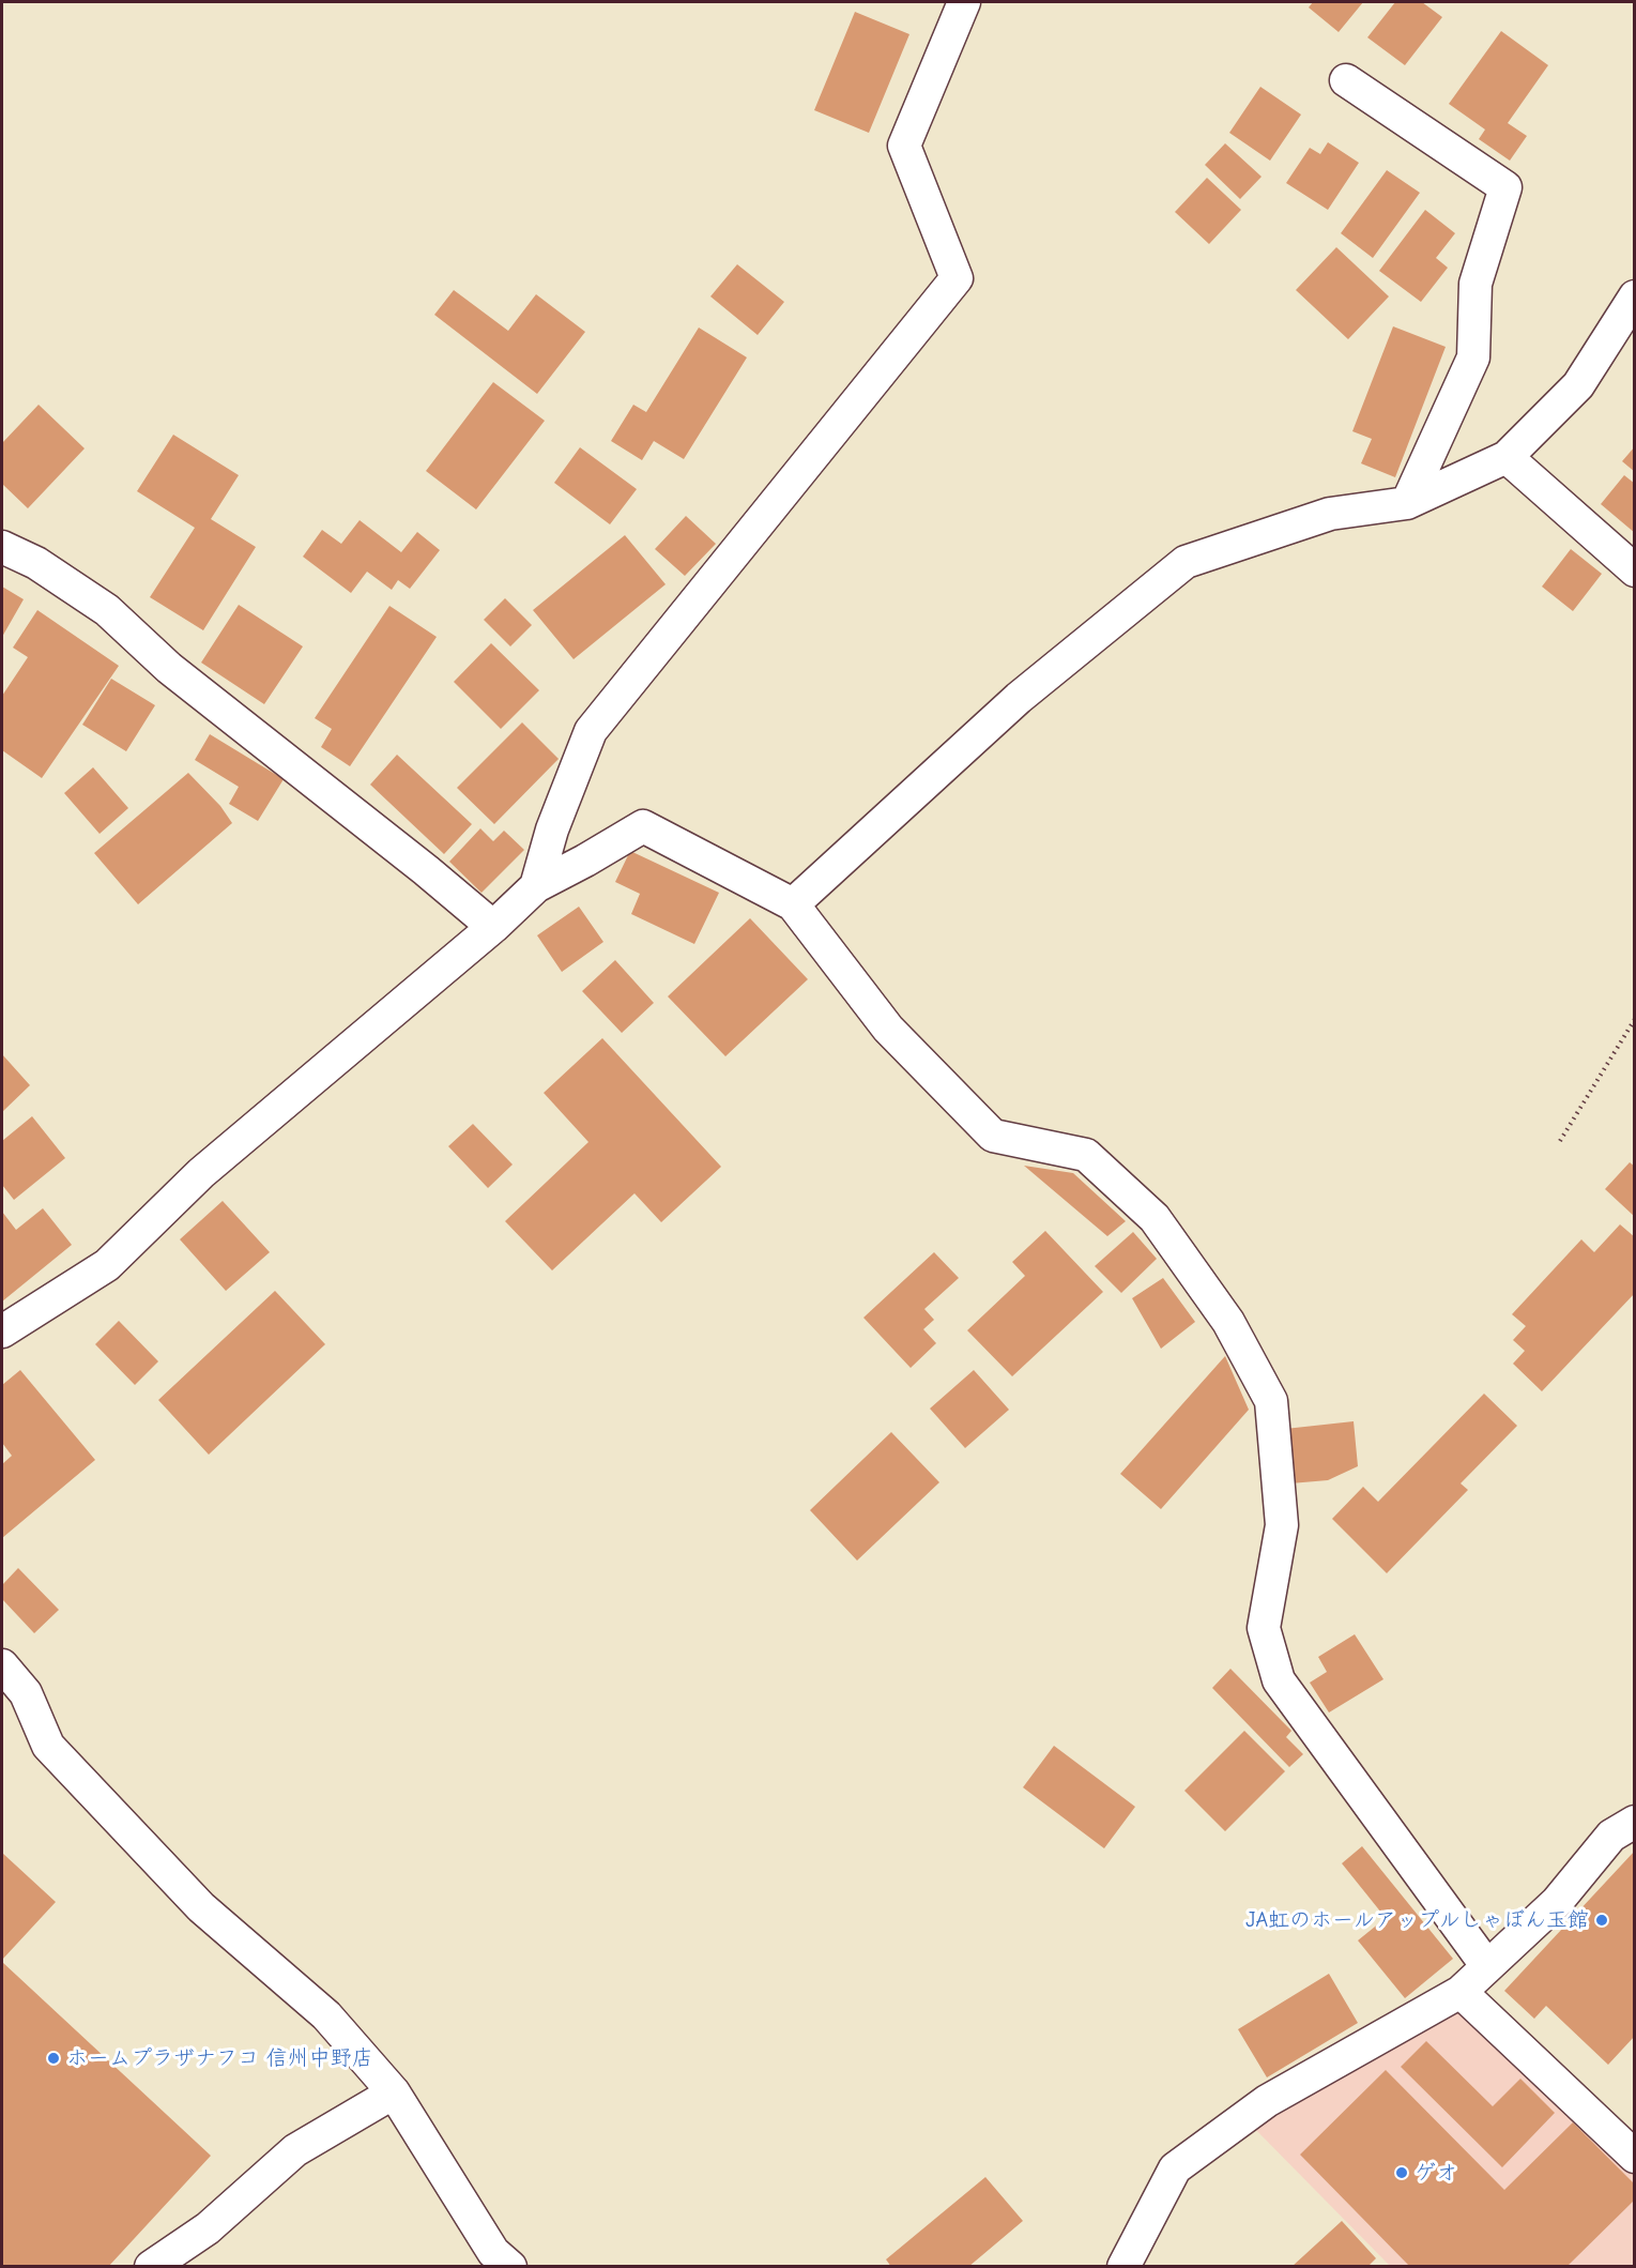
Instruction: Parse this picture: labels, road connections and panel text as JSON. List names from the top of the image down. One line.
{"places":["JA虹のホールアップルしゃぼん玉館","ホームプラザナフコ 信州中野店","ゲオ"]}
